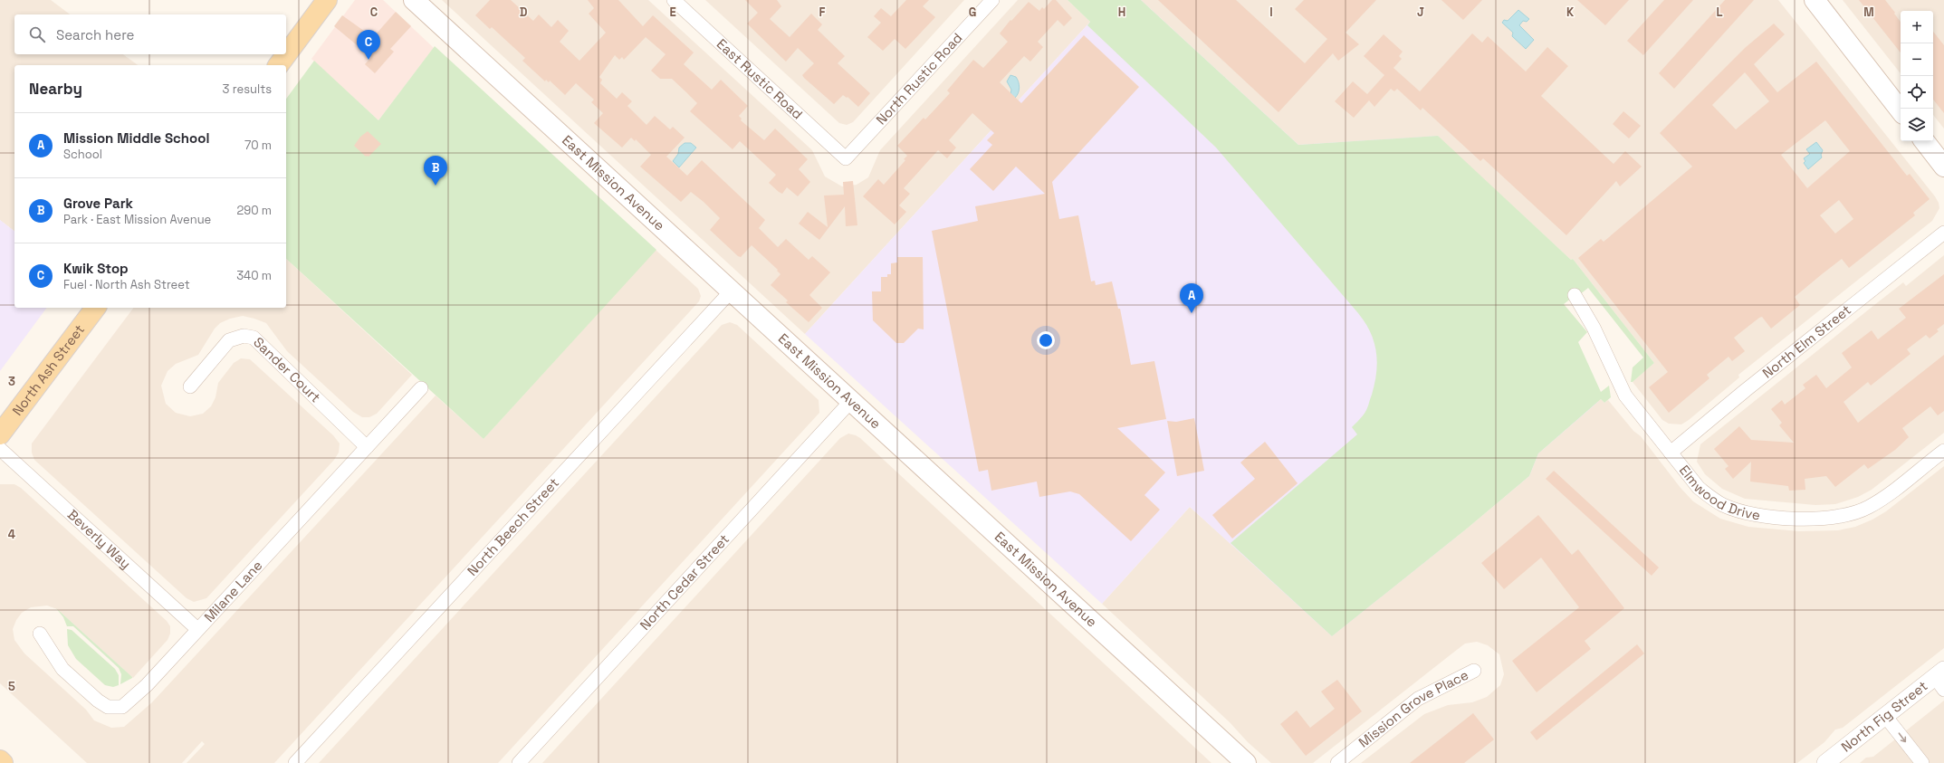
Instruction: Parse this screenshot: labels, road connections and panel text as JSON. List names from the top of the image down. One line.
{"streets":{"main road":["East Mission Avenue","North Ash Street"],"street":["East Rustic Road","North Rustic Road","North Elm Street","Sander Court","Elmwood Drive","North Beech Street","Beverly Way","North Cedar Street","Milane Lane","Mission Grove Place","North Fig Street"]},"crossings":[["East Rustic Road","North Rustic Road"],["East Mission Avenue","North Beech Street"],["East Mission Avenue","North Cedar Street"],["North Elm Street","Elmwood Drive"],["Sander Court","Milane Lane"],["Beverly Way","Milane Lane"]],"page":{"map_buttons":["+","−"],"search":"Search here","pins":["C","B","A"],"heading":["Nearby","3 results"],"list":[{"mark":"A","name":"Mission Middle School","note":"School","value":"70 m"},{"mark":"B","name":"Grove Park","note":"Park · East Mission Avenue","value":"290 m"},{"mark":"C","name":"Kwik Stop","note":"Fuel · North Ash Street","value":"340 m"}]},"grid":{"columns":["C","D","E","F","G","H","I","J","K","L","M"],"rows":["3","4","5"]}}
